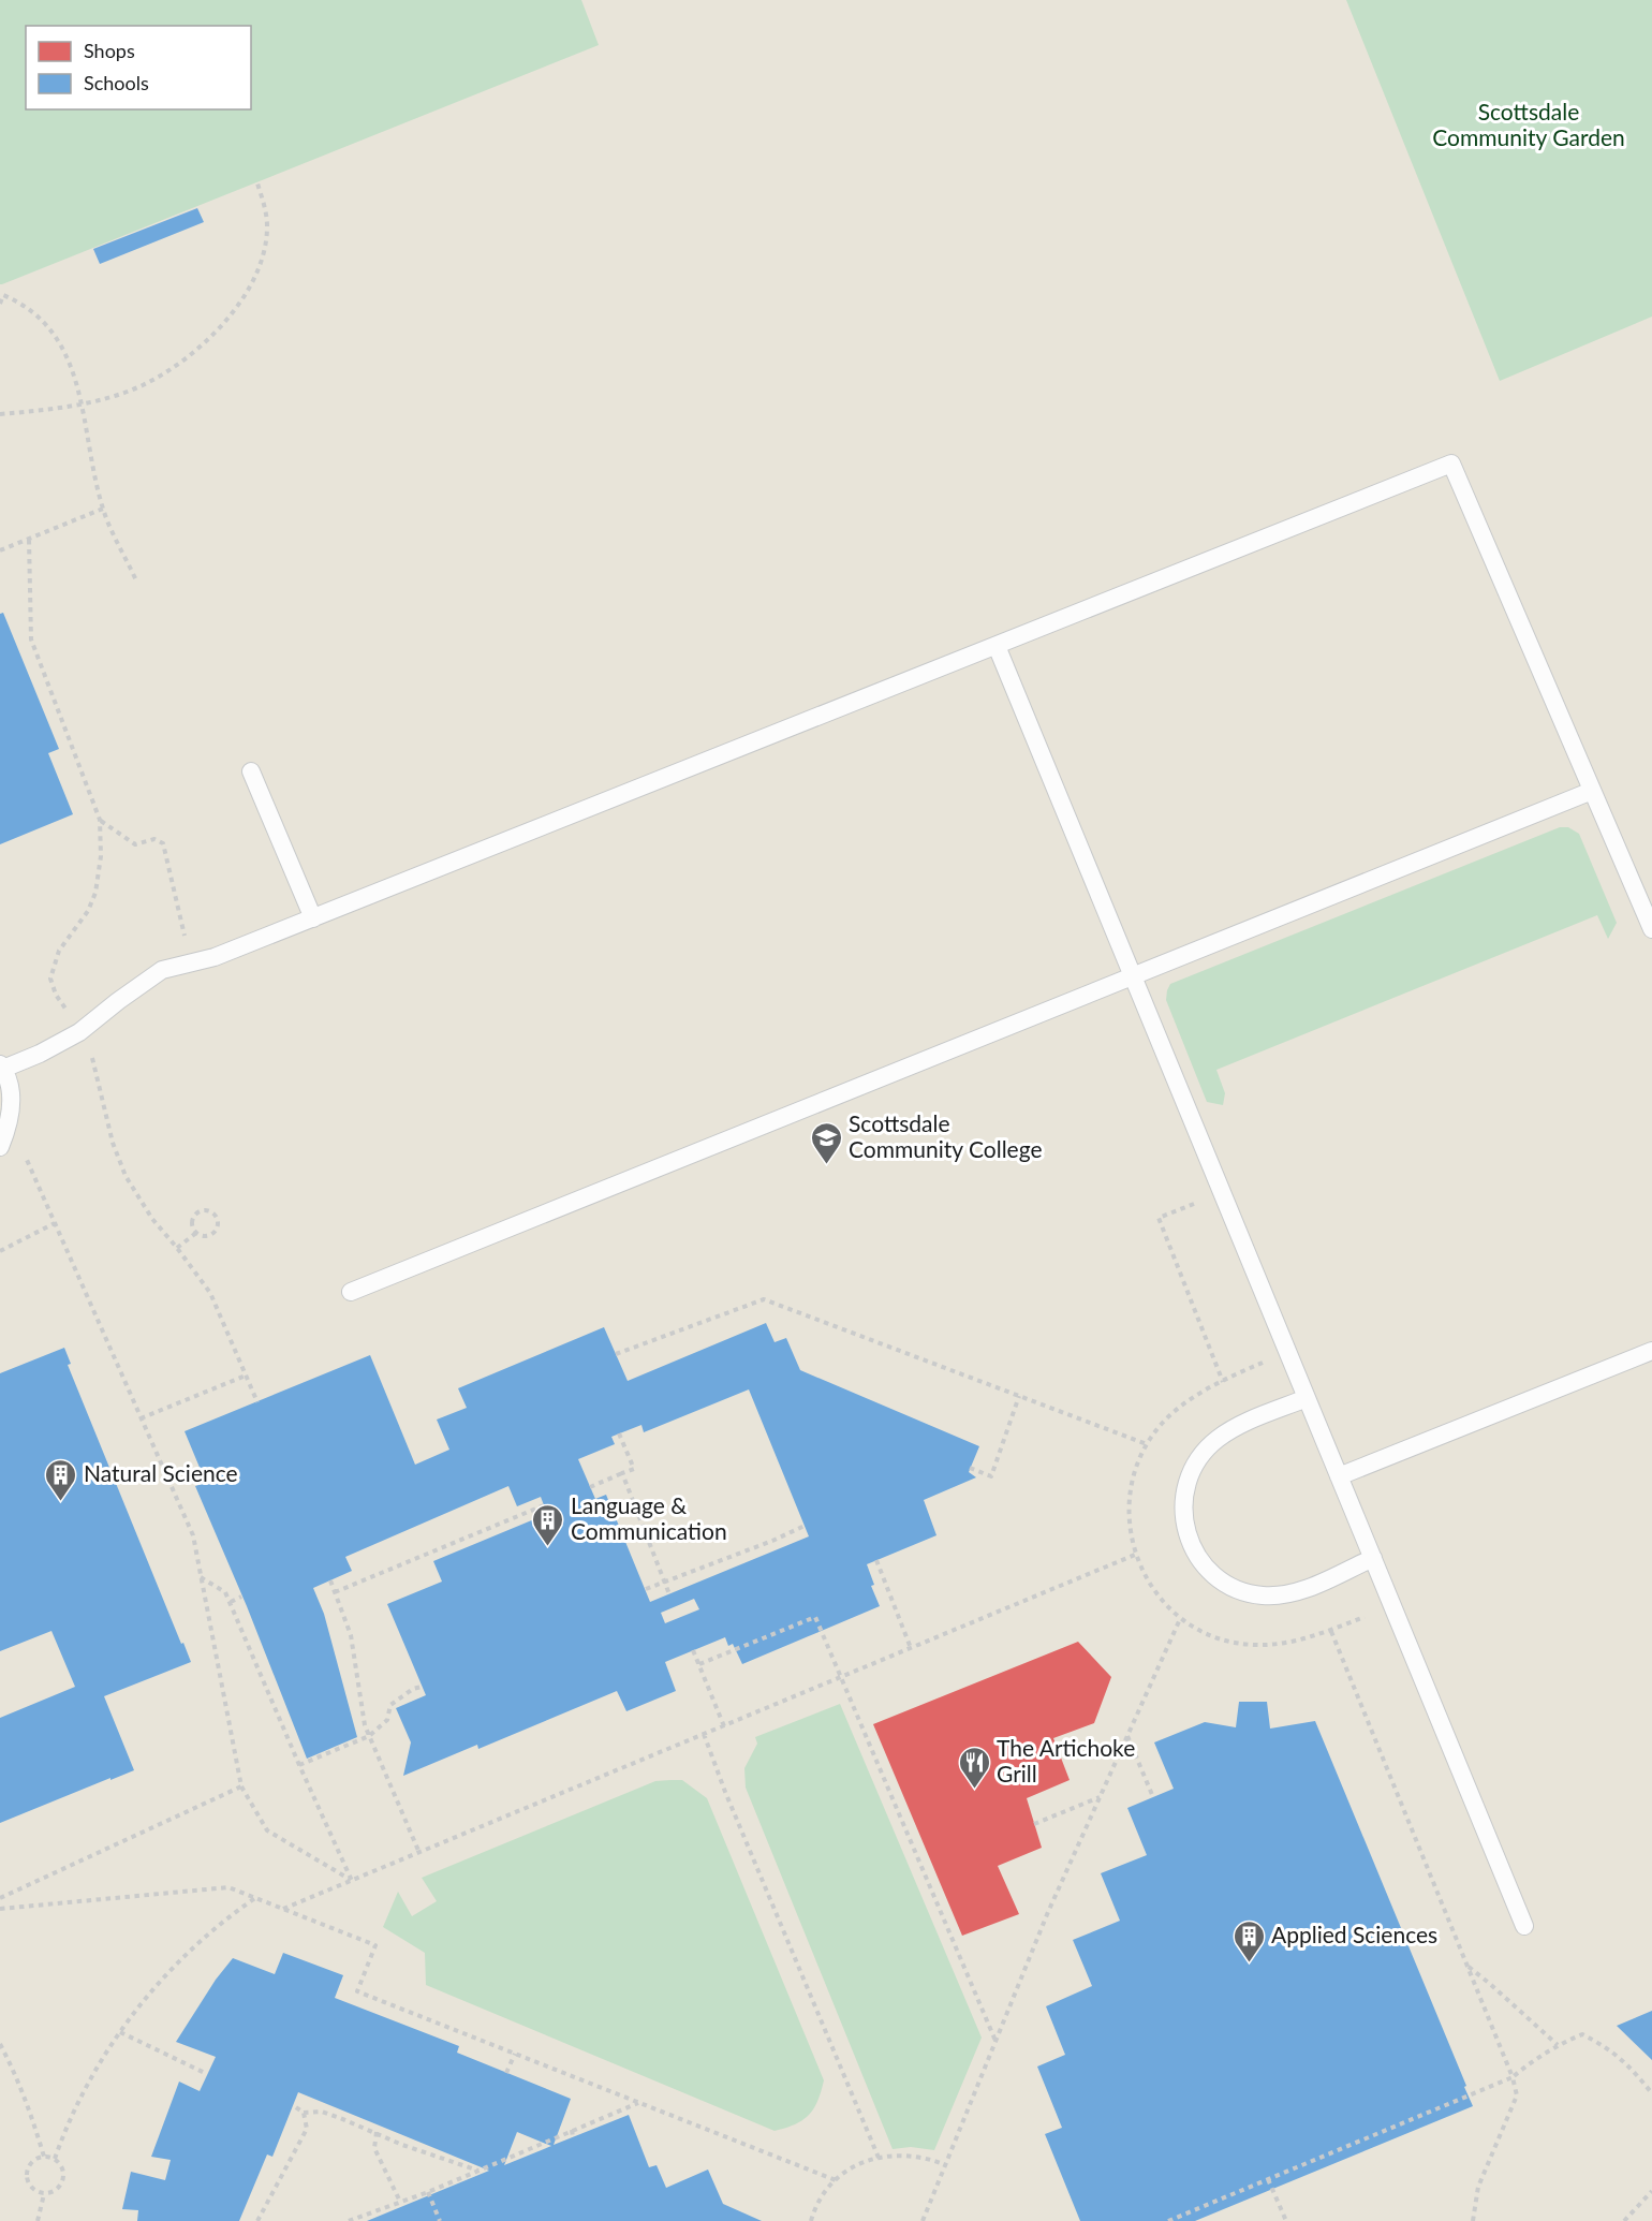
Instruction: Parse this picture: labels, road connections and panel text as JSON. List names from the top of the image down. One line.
{"parks":["Scottsdale Community Garden"],"places":{"school or university":["Scottsdale Community College"],"building":["Natural Science","Language & Communication","Applied Sciences"],"restaurant":["The Artichoke Grill"]},"legend":["Shops","Schools"]}
